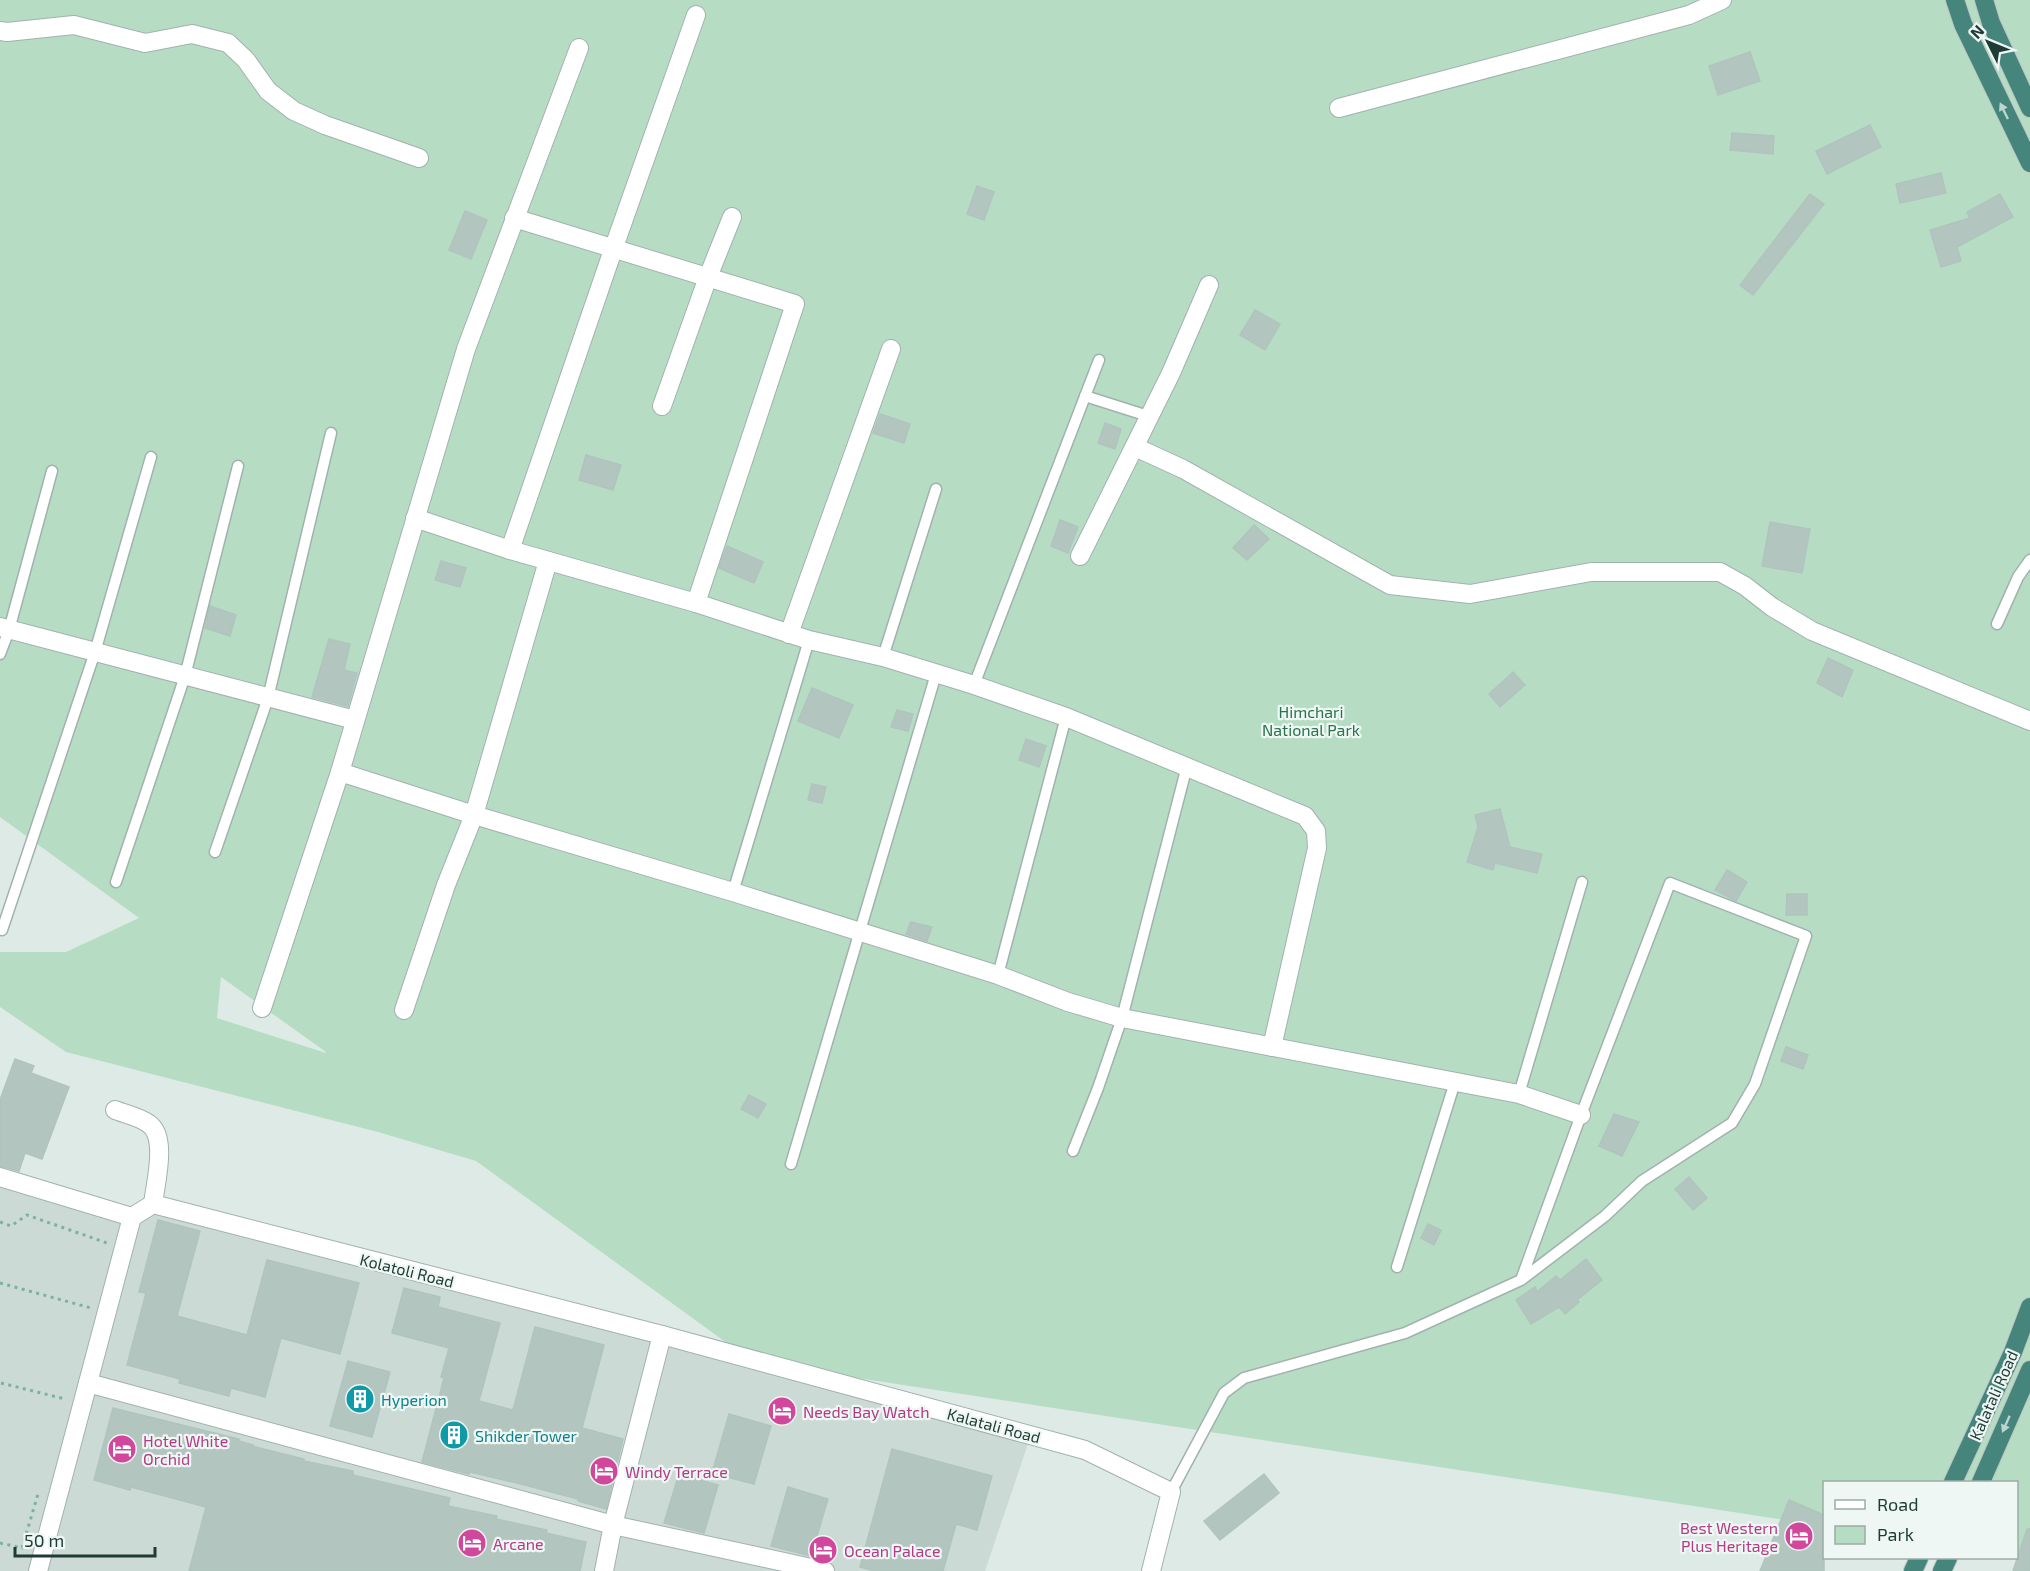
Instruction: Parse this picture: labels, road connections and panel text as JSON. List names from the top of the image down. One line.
{"streets":{"highway":["Kalatali Road"],"street":["Kolatoli Road"]},"crossings":[["Kolatoli Road","Kalatali Road"]],"parks":["Himchari National Park"],"places":{"building":["Hyperion","Shikder Tower"],"hotel":["Needs Bay Watch","Hotel White Orchid","Windy Terrace","Best Western Plus Heritage","Arcane","Ocean Palace"]},"legend":["Road","Park"],"scale_bar":"50 m","north":"top left"}
